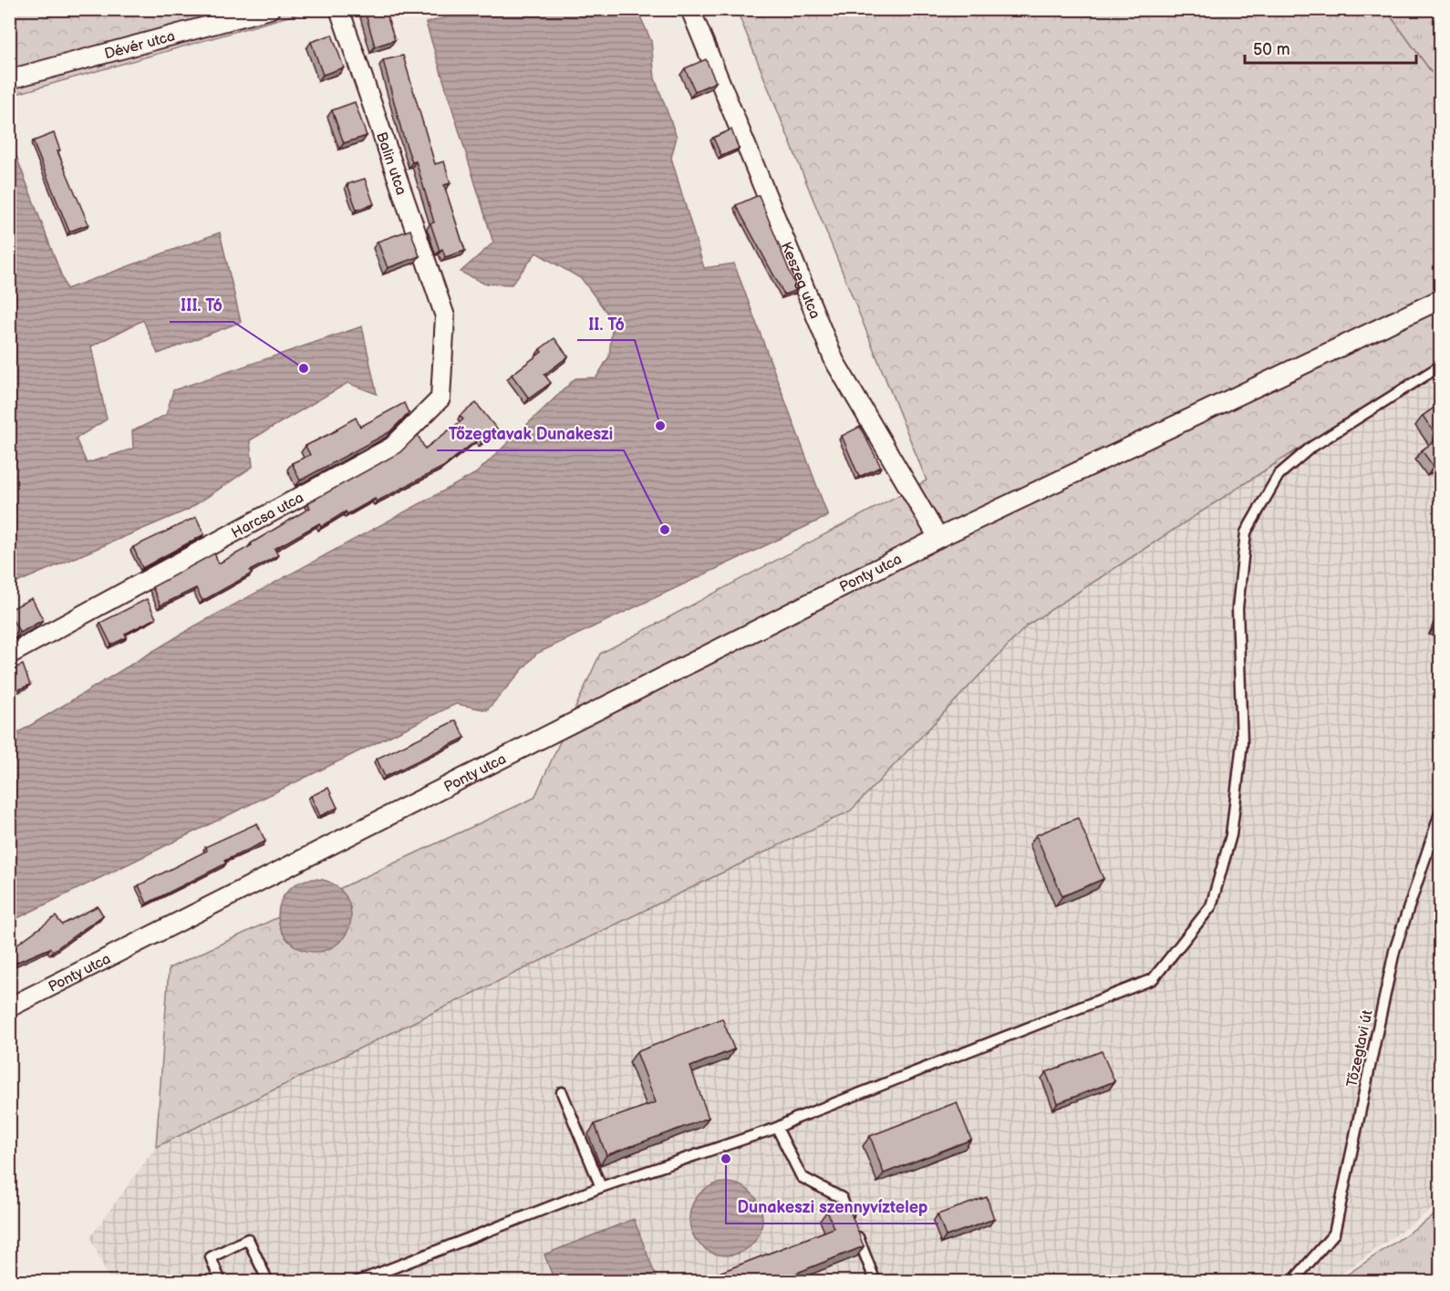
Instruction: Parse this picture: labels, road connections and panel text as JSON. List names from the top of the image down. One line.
{"streets":{"street":["Dévér utca","Balin utca","Keszeg utca","Harcsa utca","Ponty utca"],"lane":["Tőzegtavi út"]},"crossings":[["Balin utca","Harcsa utca"],["Keszeg utca","Ponty utca"]],"places":["III. Tó","II. Tó","Tőzegtavak Dunakeszi","Dunakeszi szennyvíztelep"],"scale_bar":"50 m"}
